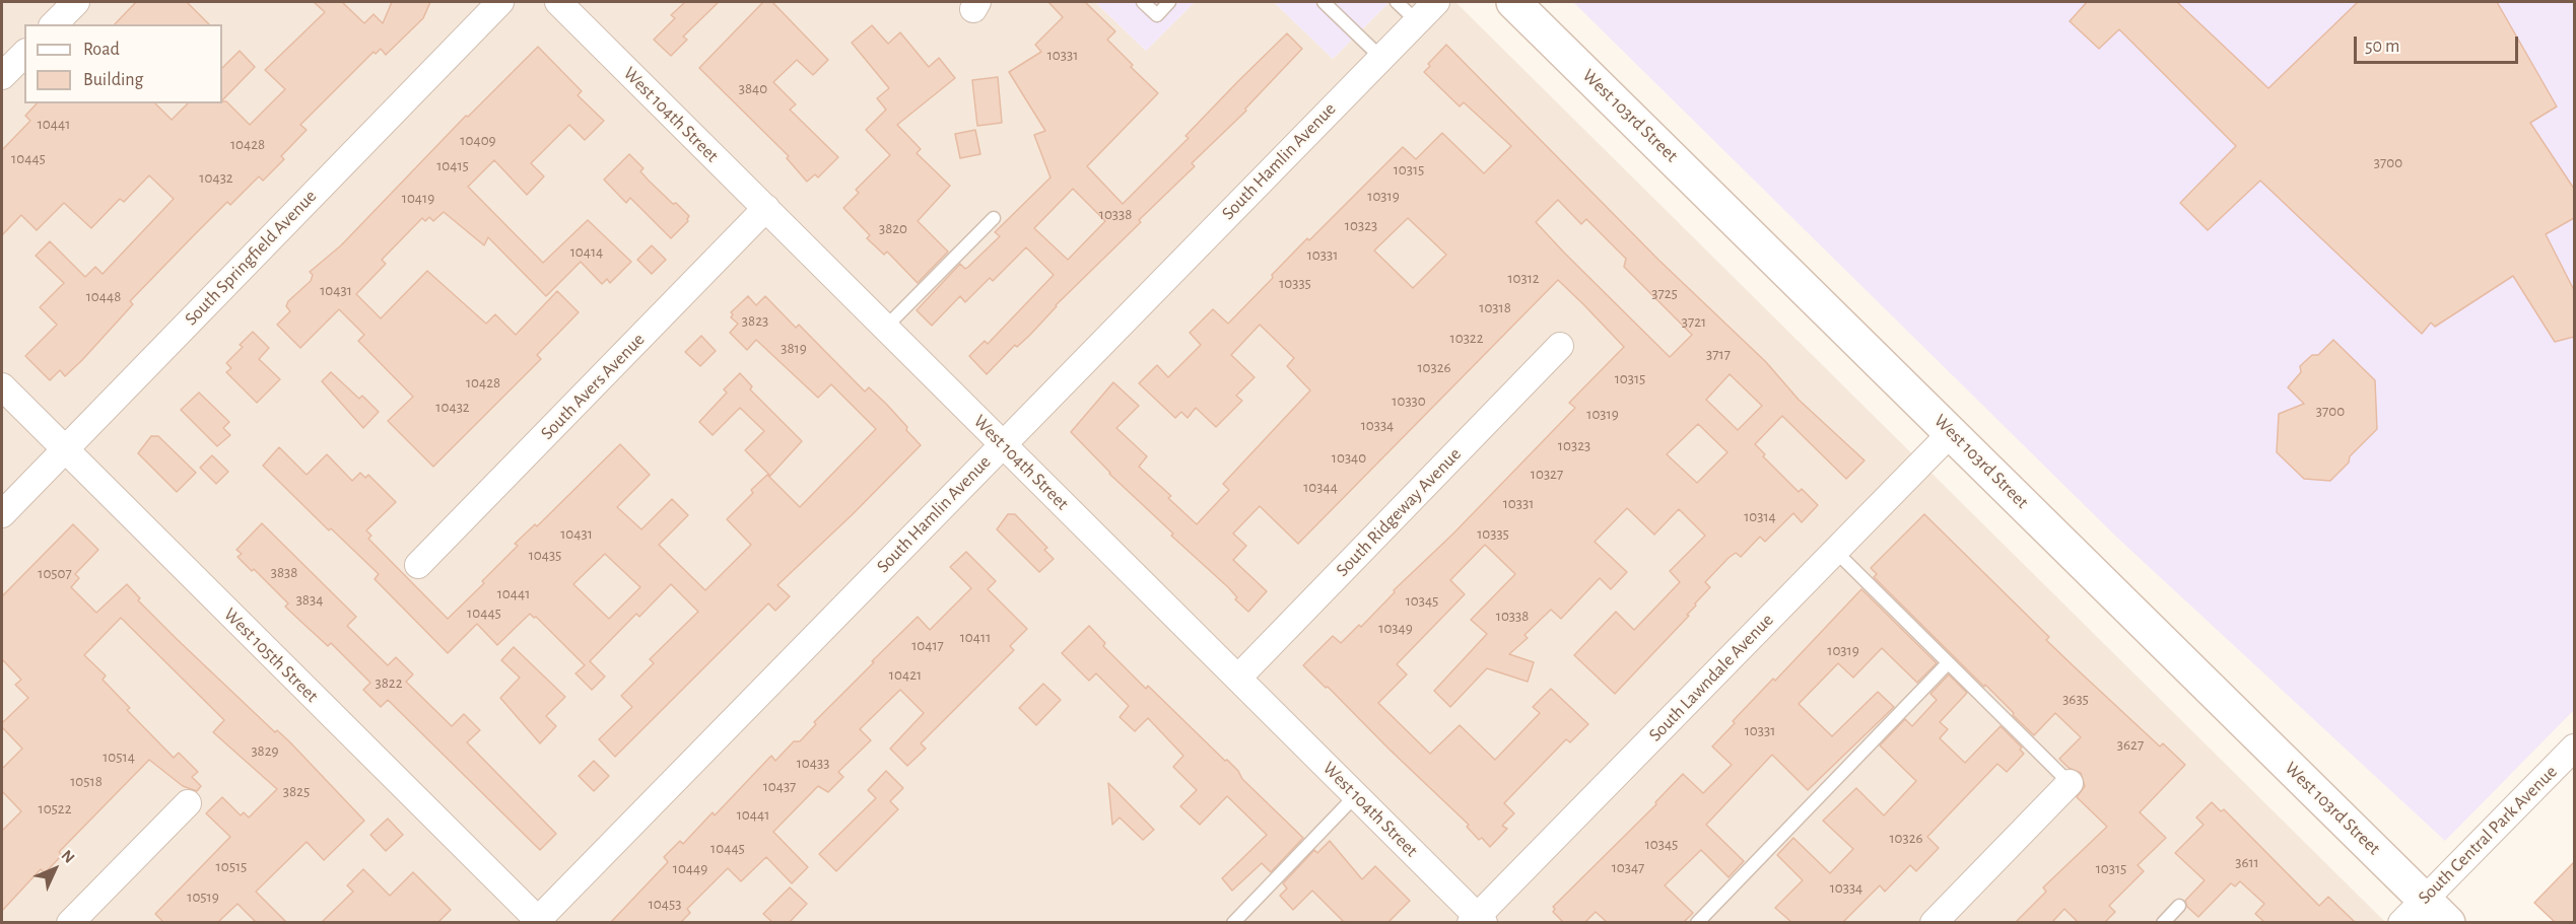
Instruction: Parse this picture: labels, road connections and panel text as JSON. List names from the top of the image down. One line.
{"streets":{"main road":["West 103rd Street"],"street":["West 104th Street","South Hamlin Avenue","South Springfield Avenue","South Avers Avenue","South Ridgeway Avenue","West 105th Street","South Lawndale Avenue","South Central Park Avenue"]},"crossings":[["West 104th Street","South Hamlin Avenue"],["West 104th Street","South Avers Avenue"],["West 104th Street","South Ridgeway Avenue"],["West 104th Street","South Lawndale Avenue"],["West 103rd Street","South Lawndale Avenue"],["West 103rd Street","South Central Park Avenue"],["South Hamlin Avenue","West 105th Street"],["South Springfield Avenue","West 105th Street"]],"house_numbers":["10331","3840","10441","10409","10428","10445","3700","10415","10315","10432","10319","10419","10338","10323","3820","10414","10331","10312","10335","10431","3725","10448","10318","3823","3721","10322","3819","3717","10326","10315","10428","10330","10432","3700","10319","10334","10323","10340","10327","10344","10331","10314","10431","10335","10435","3838","10507","10441","3834","10345","10445","10338","10349","10411","10417","10319","10421","3822","3635","10331","3627","3829","10514","10433","10518","10437","3825","10522","10441","10326","10345","10445","3611","10515","10347","10449","10315","10334","10519","10453"],"legend":["Road","Building"],"scale_bar":"50 m","north":"top right"}
